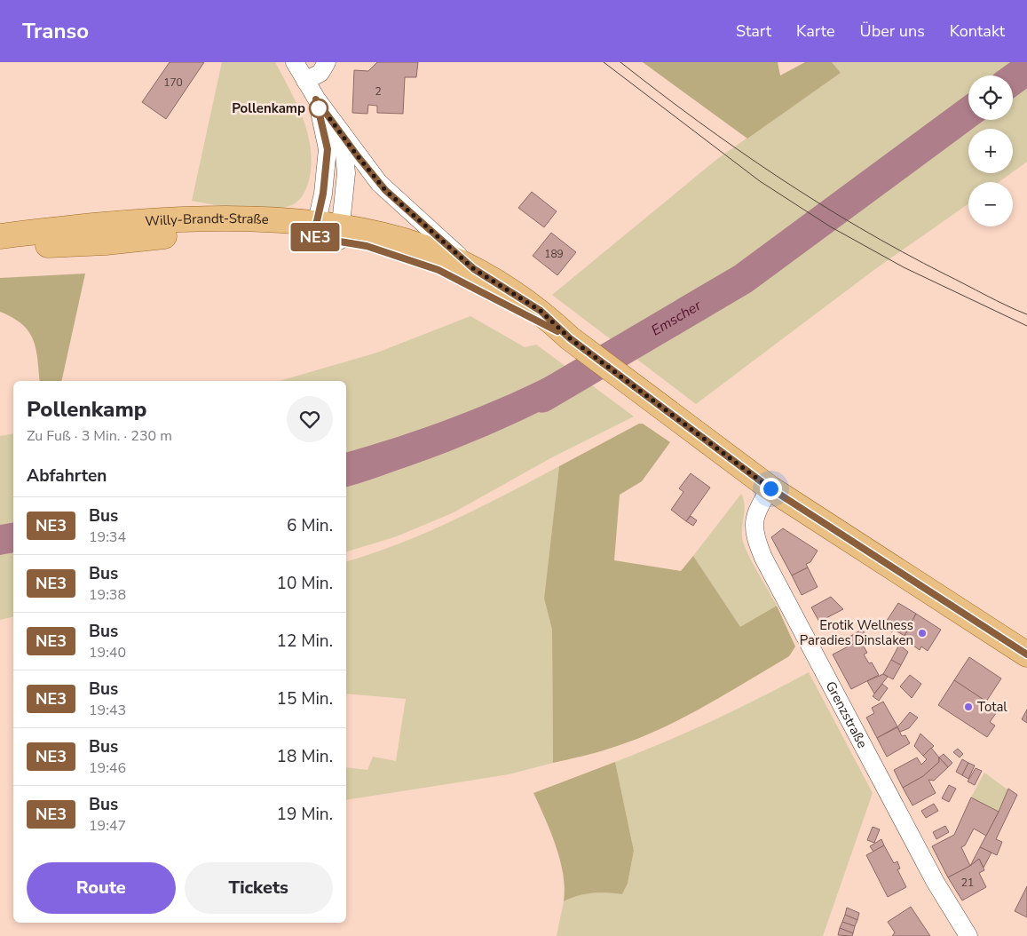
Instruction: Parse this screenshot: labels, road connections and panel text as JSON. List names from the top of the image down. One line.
{"streets":{"main road":["Willy-Brandt-Straße"],"street":["Grenzstraße"]},"crossings":[["Willy-Brandt-Straße","Grenzstraße"]],"water":["Emscher"],"places":["Pollenkamp","Erotik Wellness Paradies Dinslaken","Total"],"lines":["bus line NE3"],"house_numbers":["170","2","189","21"],"page":{"header":"Transo","nav":["Start","Karte","Über uns","Kontakt"],"on_map":"NE3","map_buttons":["+","−"],"heading":[["Pollenkamp","Zu Fuß · 3 Min. · 230 m"],"Abfahrten"],"list":[{"mark":"NE3","name":"Bus","note":"19:34","value":"6 Min."},{"mark":"NE3","name":"Bus","note":"19:38","value":"10 Min."},{"mark":"NE3","name":"Bus","note":"19:40","value":"12 Min."},{"mark":"NE3","name":"Bus","note":"19:43","value":"15 Min."},{"mark":"NE3","name":"Bus","note":"19:46","value":"18 Min."},{"mark":"NE3","name":"Bus","note":"19:47","value":"19 Min."}],"buttons":["Route","Tickets"]}}
